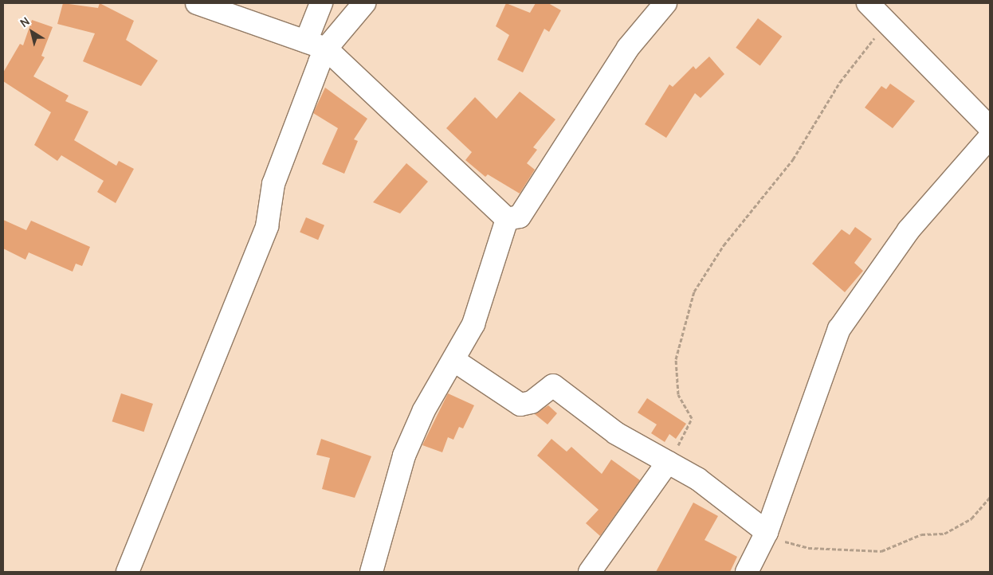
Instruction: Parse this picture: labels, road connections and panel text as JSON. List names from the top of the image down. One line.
{"north":"top left"}
